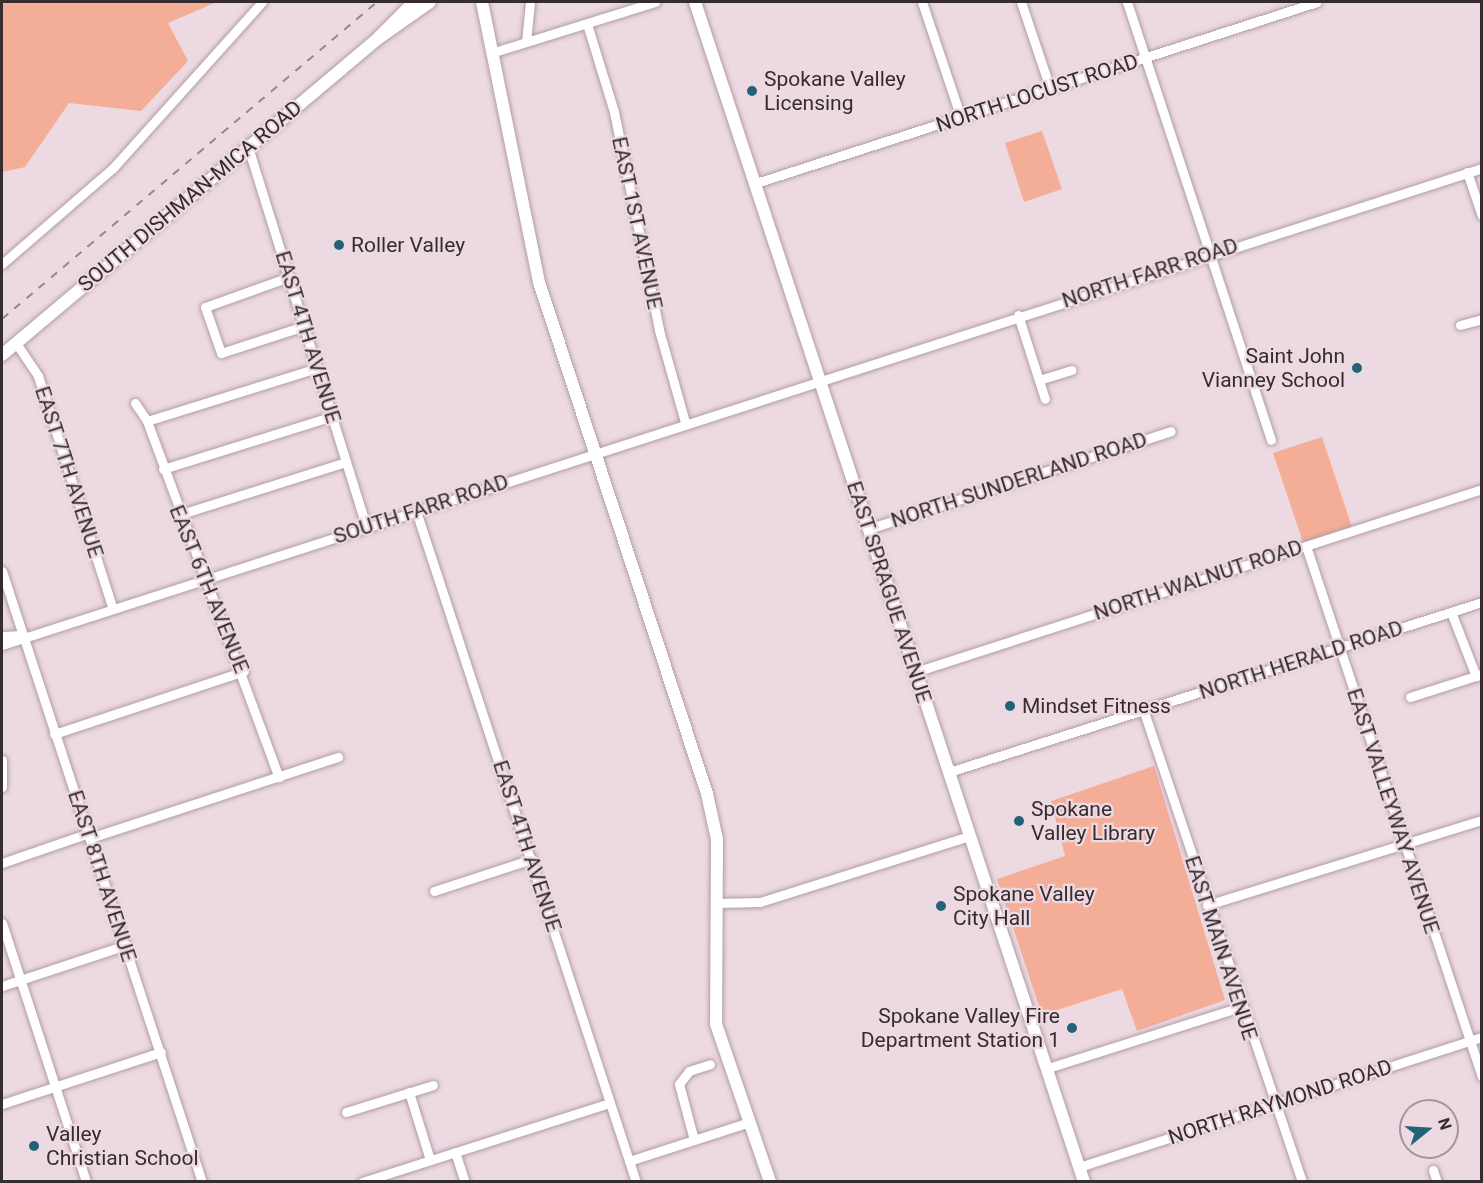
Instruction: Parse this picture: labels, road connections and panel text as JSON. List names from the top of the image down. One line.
{"streets":{"main road":["SOUTH DISHMAN-MICA ROAD","EAST SPRAGUE AVENUE"],"street":["NORTH LOCUST ROAD","EAST 1ST AVENUE","NORTH FARR ROAD","EAST 4TH AVENUE","EAST 7TH AVENUE","NORTH SUNDERLAND ROAD","SOUTH FARR ROAD","NORTH WALNUT ROAD","EAST 6TH AVENUE","NORTH HERALD ROAD","EAST VALLEYWAY AVENUE","EAST 8TH AVENUE","EAST MAIN AVENUE","NORTH RAYMOND ROAD"]},"crossings":[["NORTH LOCUST ROAD","EAST SPRAGUE AVENUE"],["SOUTH DISHMAN-MICA ROAD","EAST 4TH AVENUE"],["SOUTH DISHMAN-MICA ROAD","EAST 7TH AVENUE"],["EAST 1ST AVENUE","SOUTH FARR ROAD"],["NORTH FARR ROAD","SOUTH FARR ROAD"],["NORTH FARR ROAD","EAST SPRAGUE AVENUE"],["EAST 4TH AVENUE","SOUTH FARR ROAD"],["EAST 7TH AVENUE","SOUTH FARR ROAD"],["NORTH SUNDERLAND ROAD","EAST SPRAGUE AVENUE"],["SOUTH FARR ROAD","EAST 6TH AVENUE"],["SOUTH FARR ROAD","EAST SPRAGUE AVENUE"],["SOUTH FARR ROAD","EAST 8TH AVENUE"],["NORTH WALNUT ROAD","EAST SPRAGUE AVENUE"],["NORTH WALNUT ROAD","EAST VALLEYWAY AVENUE"],["EAST SPRAGUE AVENUE","NORTH HERALD ROAD"],["EAST SPRAGUE AVENUE","NORTH RAYMOND ROAD"],["NORTH HERALD ROAD","EAST VALLEYWAY AVENUE"],["NORTH HERALD ROAD","EAST MAIN AVENUE"],["EAST VALLEYWAY AVENUE","NORTH RAYMOND ROAD"],["EAST MAIN AVENUE","NORTH RAYMOND ROAD"]],"places":["Spokane Valley Licensing","Roller Valley","Saint John Vianney School","Mindset Fitness","Spokane Valley Library","Spokane Valley City Hall","Spokane Valley Fire Department Station 1","Valley Christian School"],"north":"right"}
